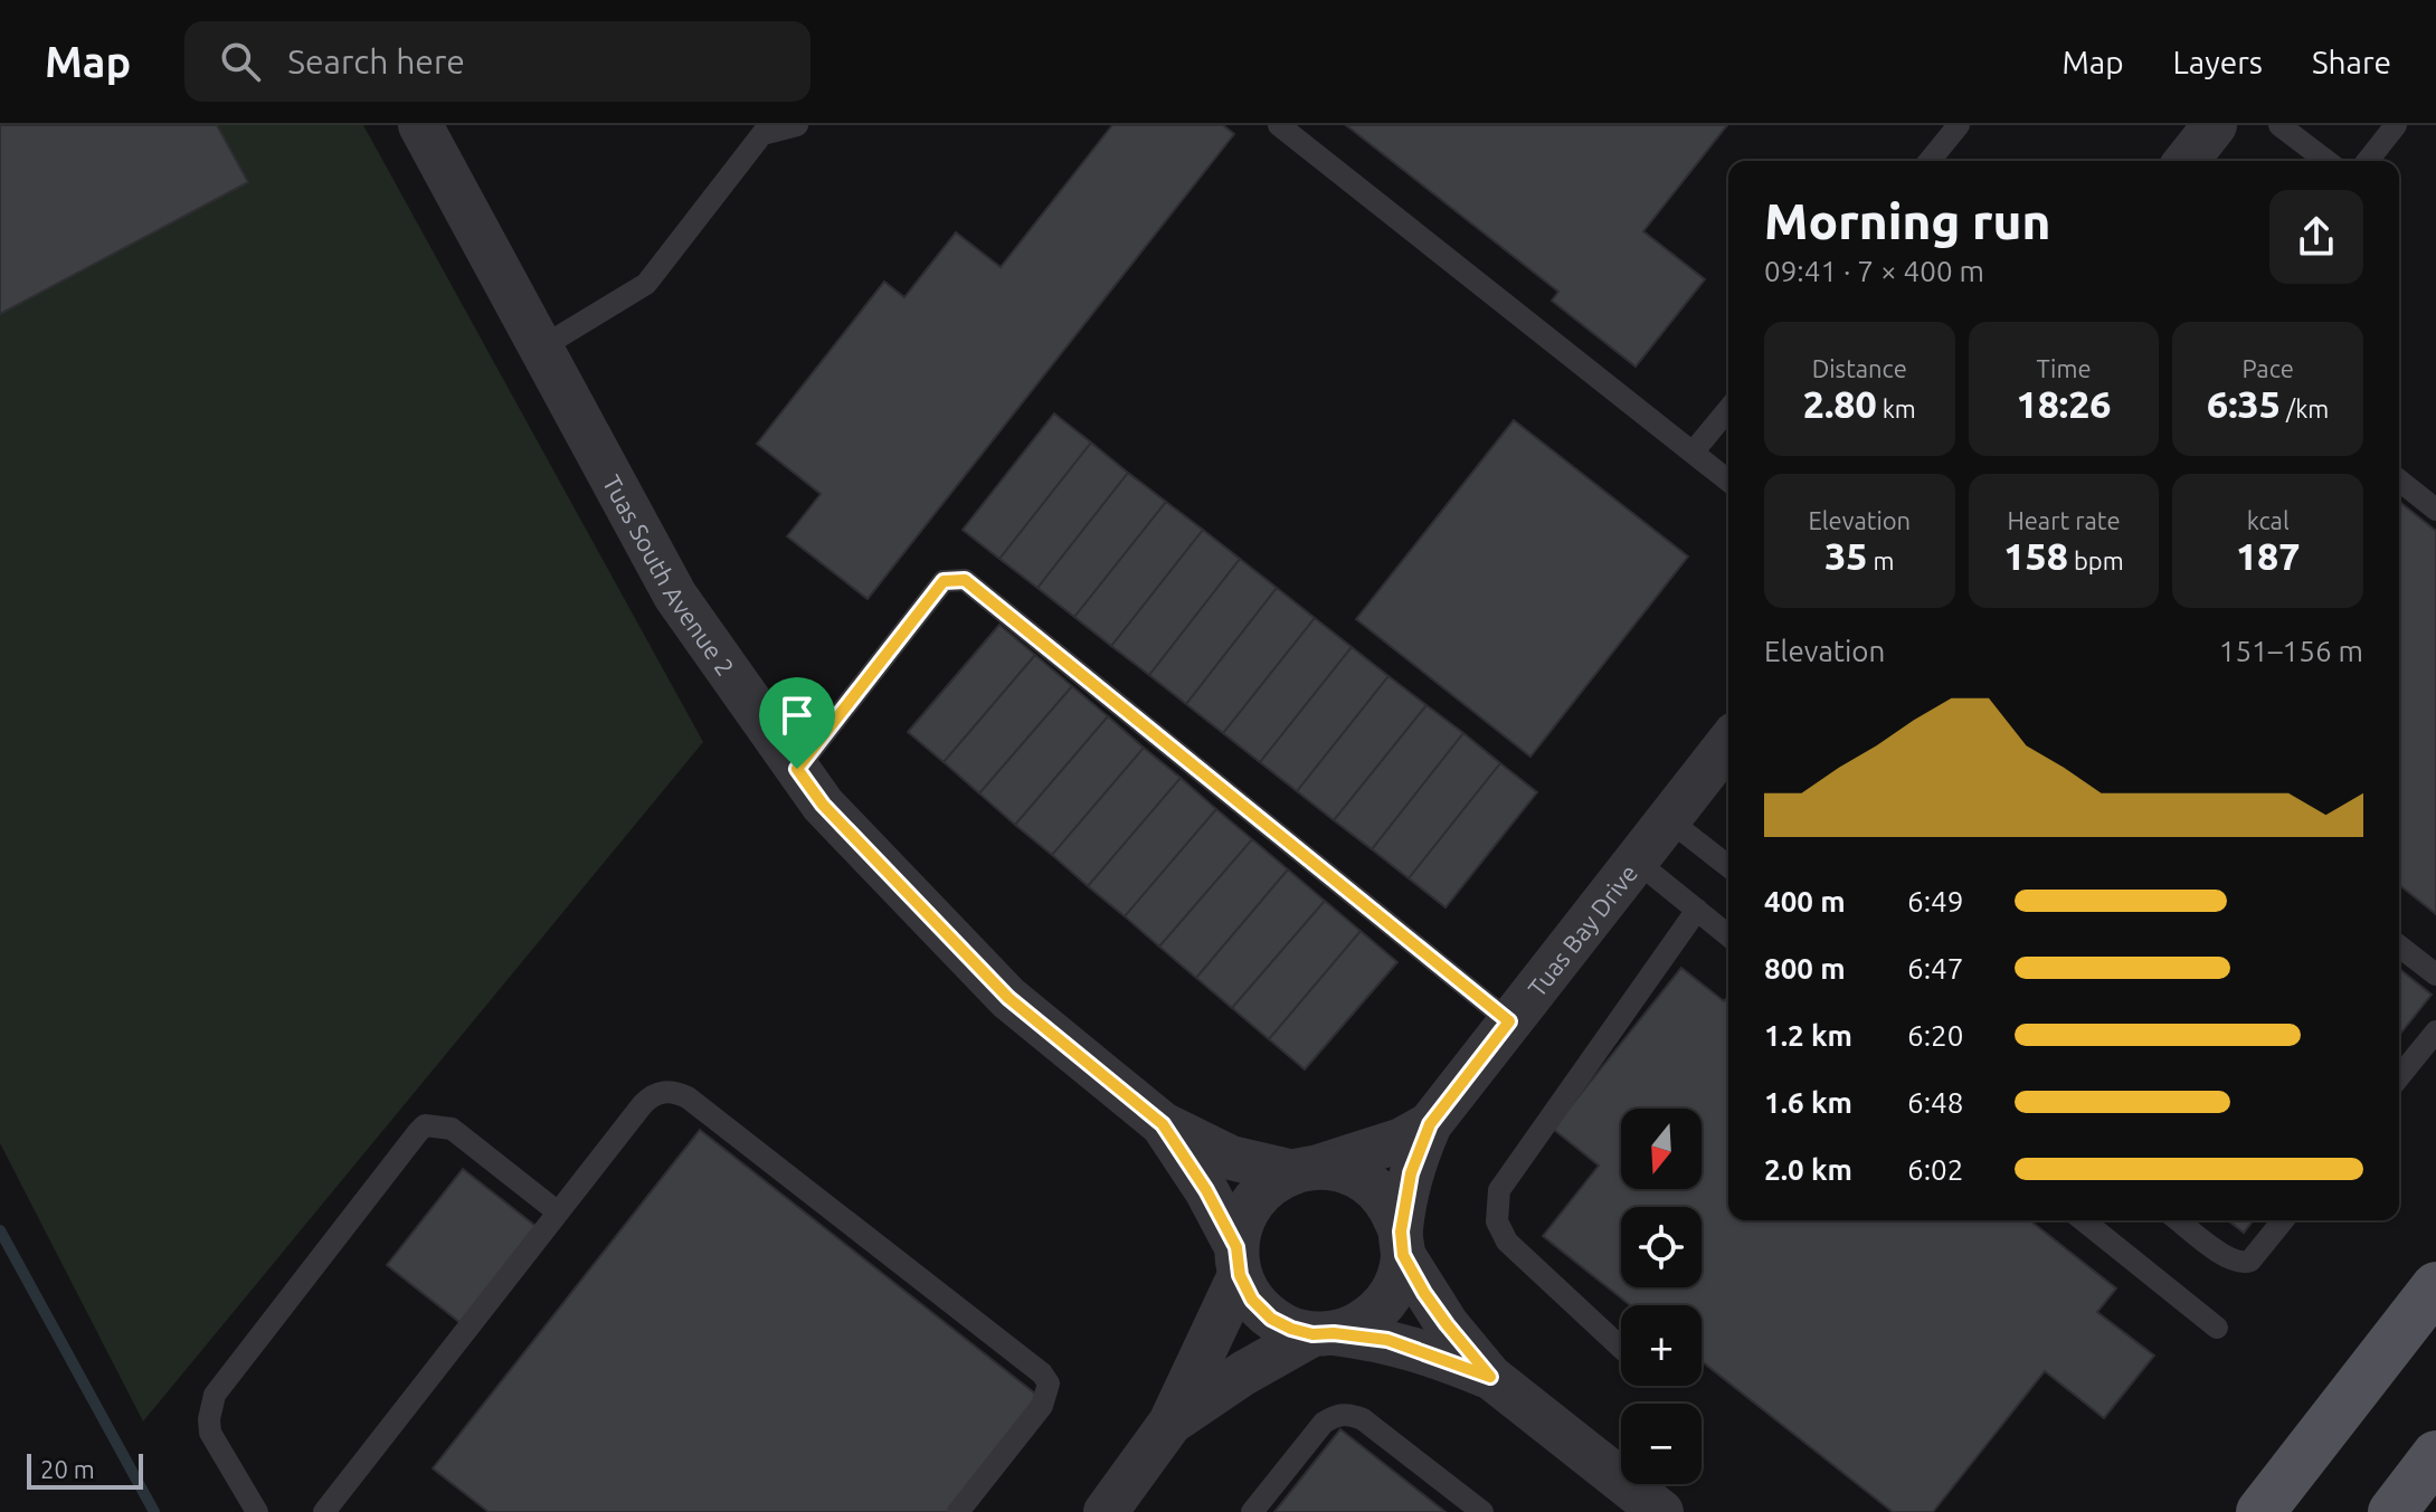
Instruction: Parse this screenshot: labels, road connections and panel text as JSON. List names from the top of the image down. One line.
{"streets":{"street":["Tuas South Avenue 2","Tuas Bay Drive"]},"crossings":[["Tuas South Avenue 2","Tuas Bay Drive"]],"scale_bar":"20 m","north":"bottom","page":{"header":"Map","search":"Search here","nav":["Map","Layers","Share"],"heading":["Morning run","09:41 · 7 × 400 m"],"stats":[["Distance","2.80 km"],["Time","18:26"],["Pace","6:35 /km"],["Elevation","35 m"],["Heart rate","158 bpm"],["kcal","187"]],"chart":["Elevation","151–156 m"],"list":[{"name":"400 m","note":"6:49"},{"name":"800 m","note":"6:47"},{"name":"1.2 km","note":"6:20"},{"name":"1.6 km","note":"6:48"},{"name":"2.0 km","note":"6:02"}],"map_buttons":["+","−"],"scale":"20 m"}}
